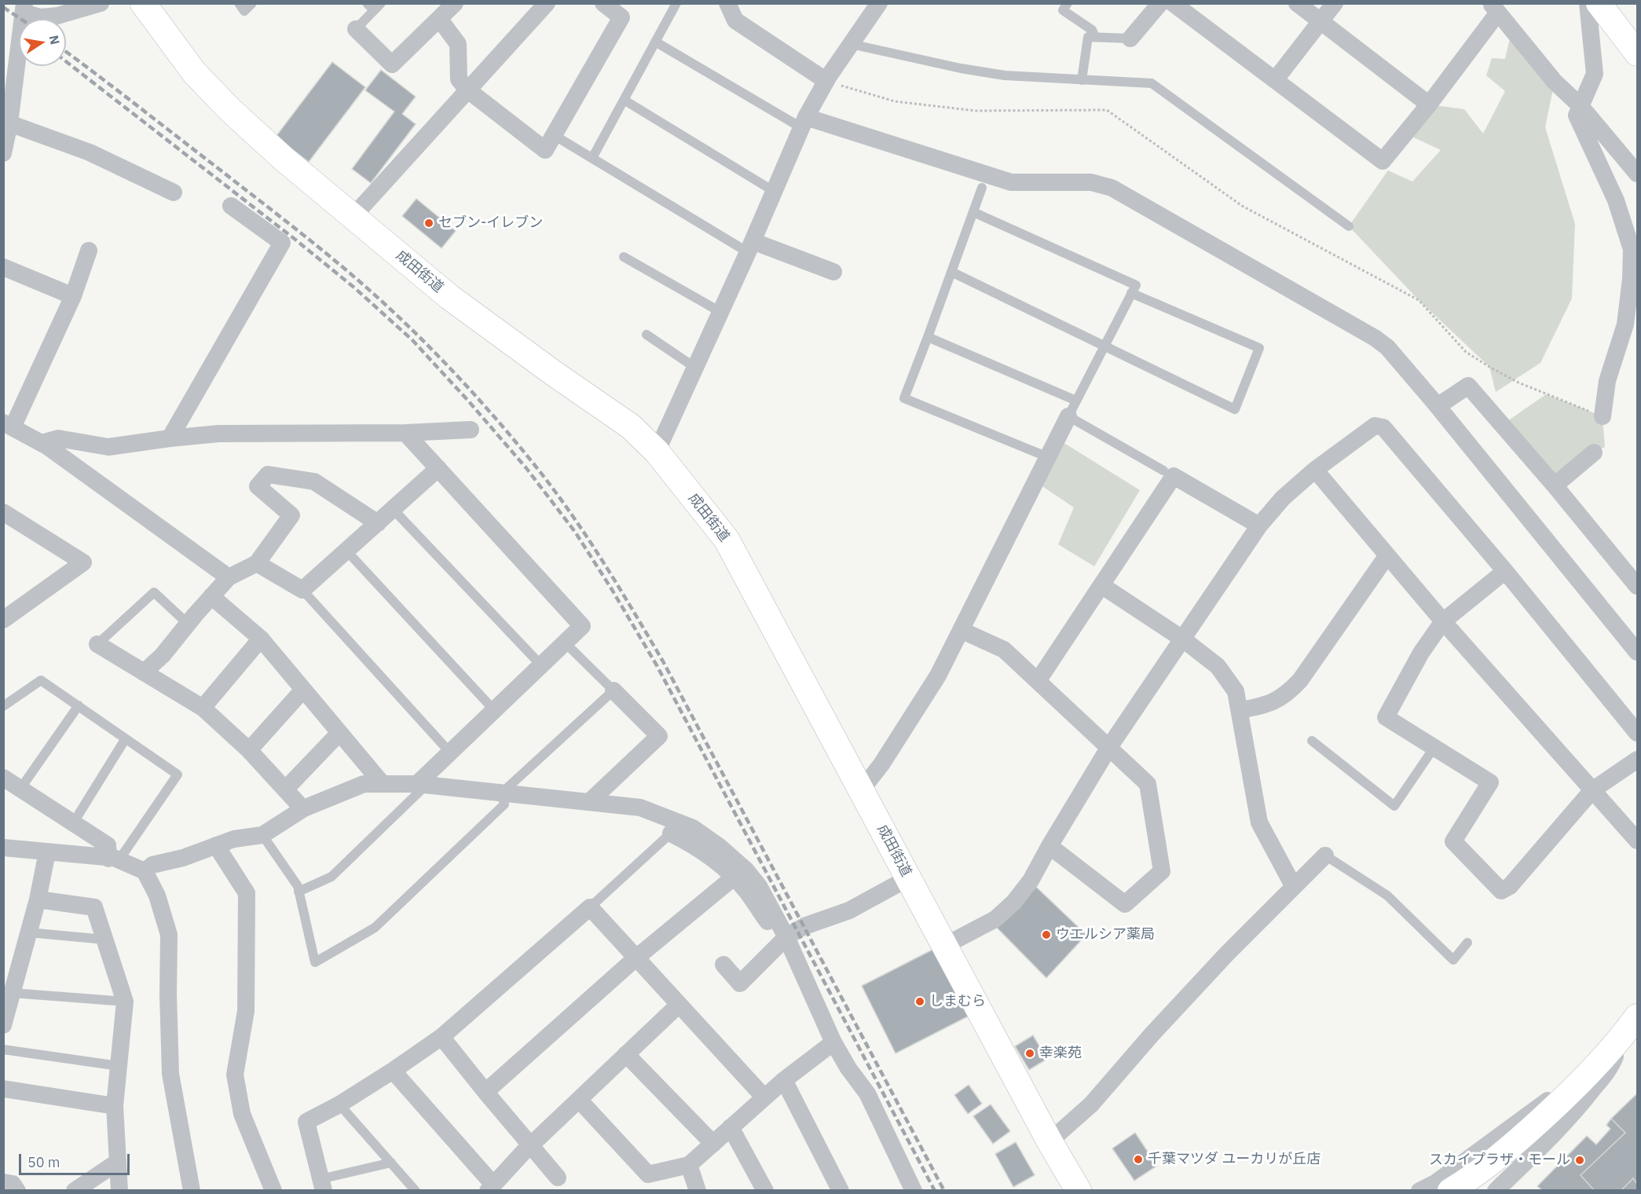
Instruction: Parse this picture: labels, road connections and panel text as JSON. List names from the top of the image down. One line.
{"streets":{"highway":["成田街道"]},"places":["セブン-イレブン","ウエルシア薬局","しまむら","幸楽苑","千葉マツダ ユーカリが丘店","スカイプラザ・モール"],"scale_bar":"50 m","north":"right"}
